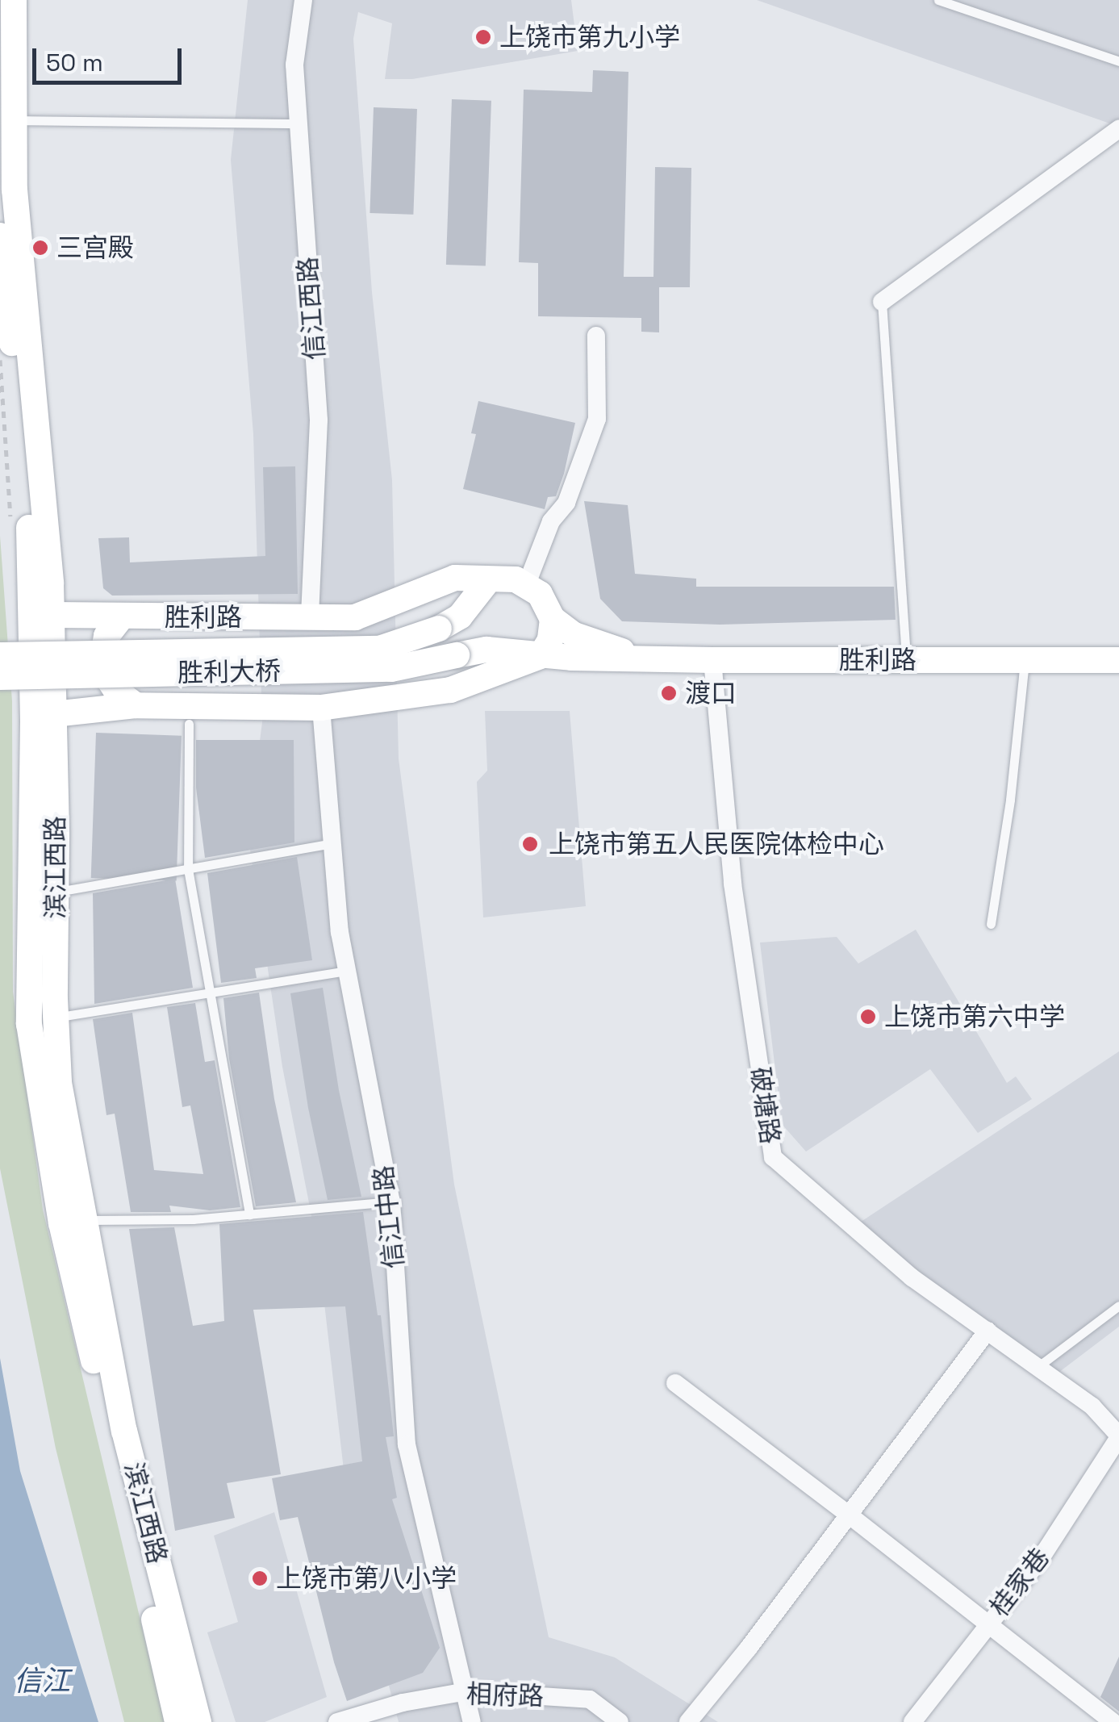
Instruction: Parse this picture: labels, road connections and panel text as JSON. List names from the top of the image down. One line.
{"streets":{"main road":["胜利路","胜利大桥","滨江西路"],"street":["信江西路","破塘路","信江中路","桂家巷","相府路"]},"crossings":[["信江西路","胜利路"],["胜利路","胜利大桥"],["胜利路","滨江西路"],["胜利路","破塘路"],["破塘路","桂家巷"],["信江中路","相府路"]],"water":["信江"],"places":["上饶市第九小学","三宫殿","渡口","上饶市第五人民医院体检中心","上饶市第六中学","上饶市第八小学"],"scale_bar":"50 m"}
